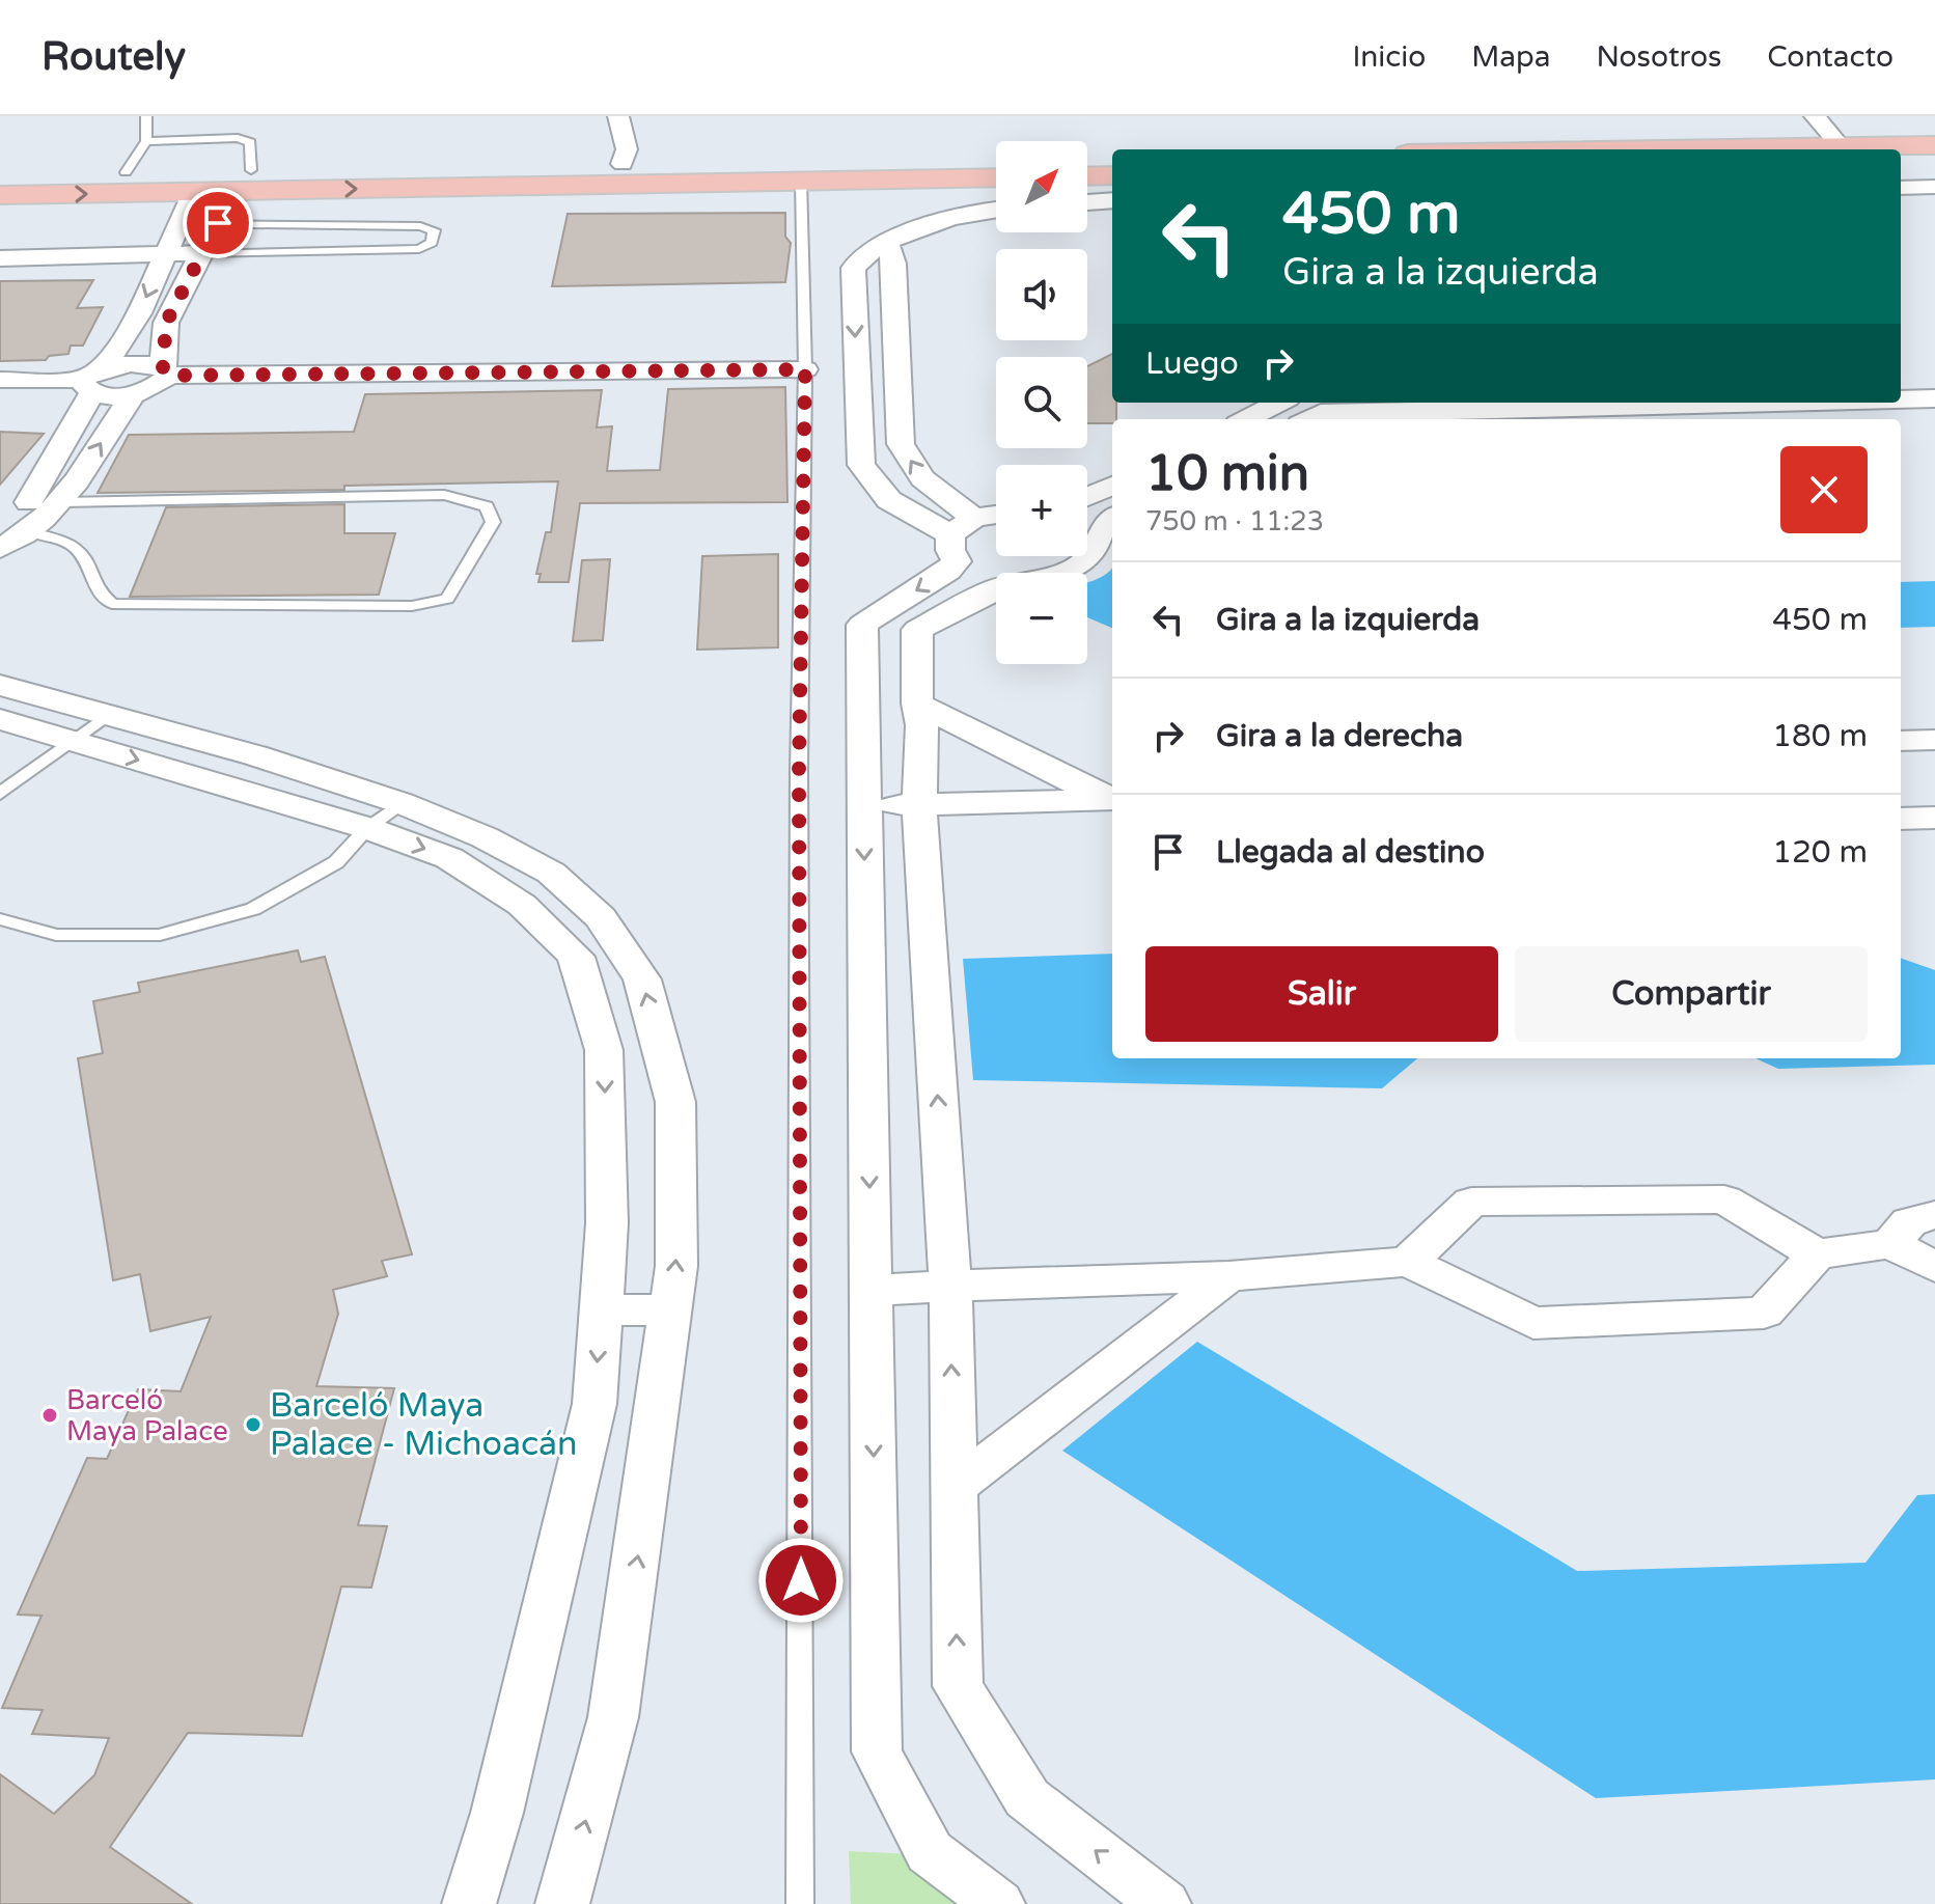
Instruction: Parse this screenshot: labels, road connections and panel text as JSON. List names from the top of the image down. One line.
{"places":["Barceló Maya Palace","Barceló Maya Palace - Michoacán"],"north":"top right","page":{"header":"Routely","nav":["Inicio","Mapa","Nosotros","Contacto"],"map_buttons":["+","−"],"turn":["450 m","Gira a la izquierda"],"then":"Luego","heading":["10 min","750 m · 11:23"],"list":[{"name":"Gira a la izquierda","value":"450 m"},{"name":"Gira a la derecha","value":"180 m"},{"name":"Llegada al destino","value":"120 m"}],"buttons":["Salir","Compartir"]}}
